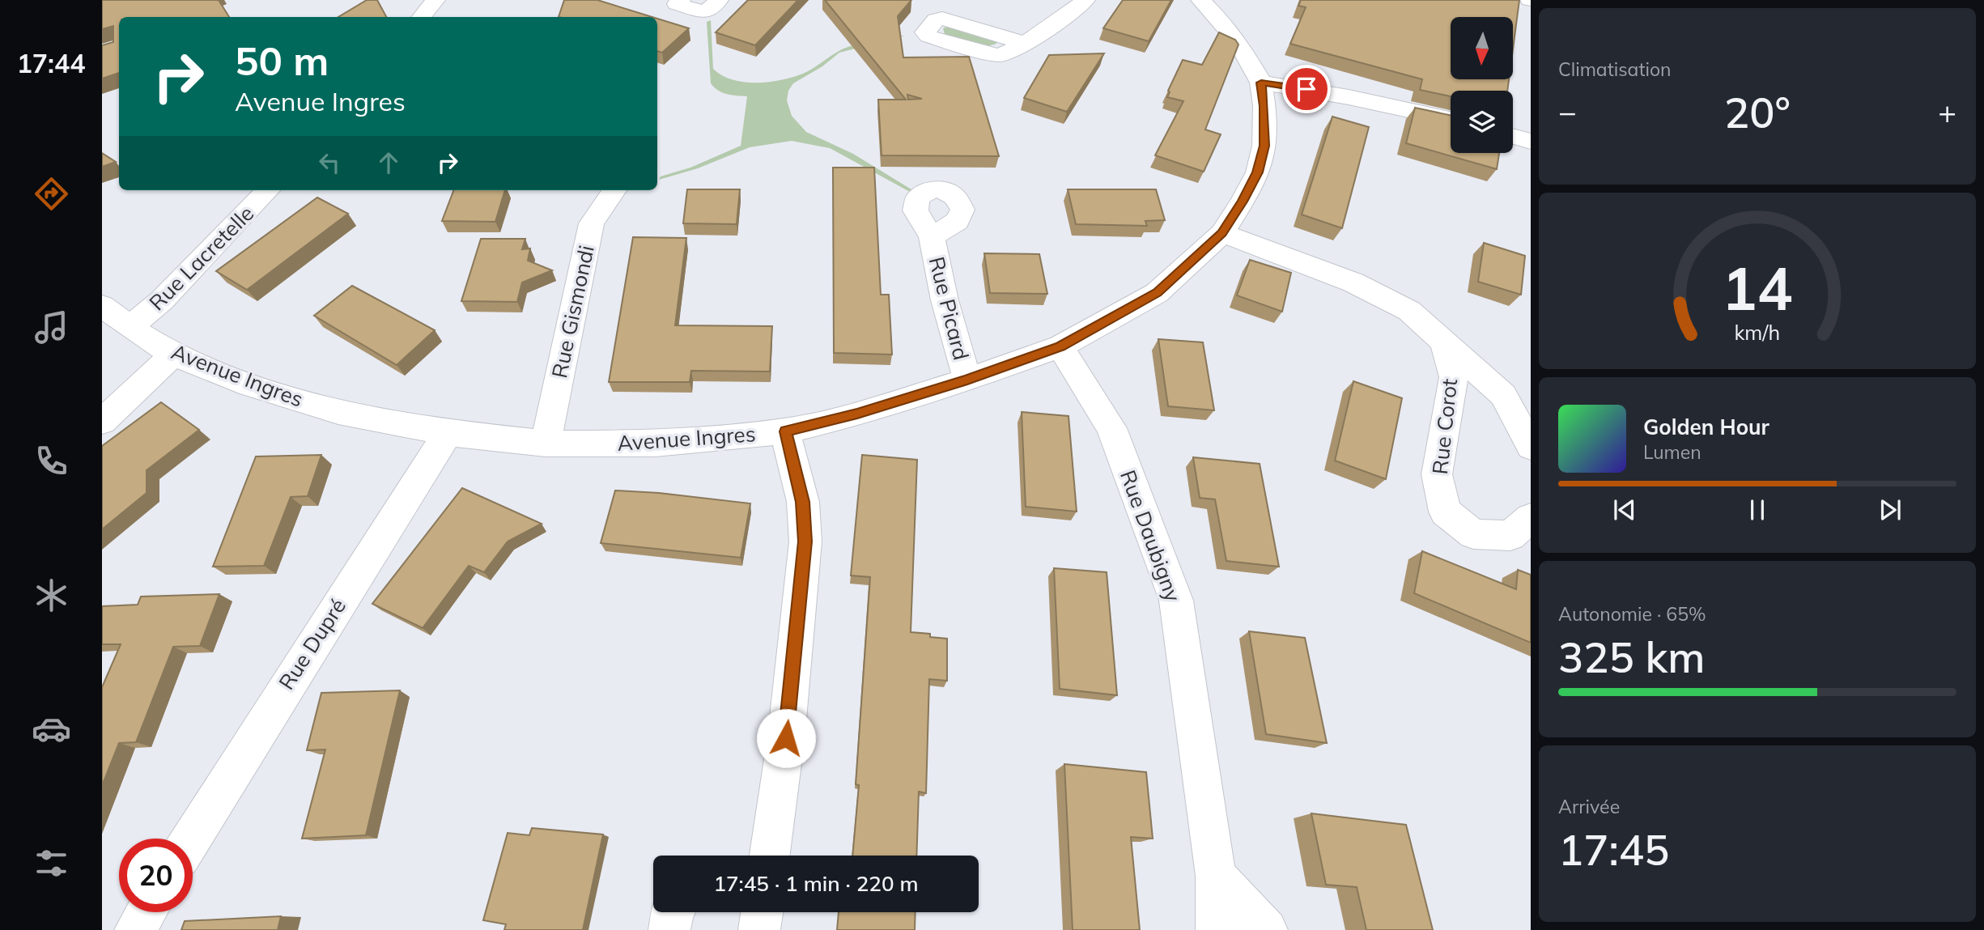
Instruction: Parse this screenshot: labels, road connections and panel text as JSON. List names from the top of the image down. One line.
{"streets":{"street":["Rue Lacretelle","Rue Picard","Rue Gismondi","Avenue Ingres","Rue Corot","Rue Daubigny","Rue Dupré"]},"crossings":[["Rue Lacretelle","Avenue Ingres"],["Rue Picard","Avenue Ingres"],["Rue Gismondi","Avenue Ingres"],["Avenue Ingres","Rue Corot"],["Avenue Ingres","Rue Daubigny"],["Avenue Ingres","Rue Dupré"]],"north":"bottom","page":{"tabs":"17:44","tile":["Climatisation",["Autonomie · 65%","325 km"],["Arrivée","17:45"]],"turn":["50 m","Avenue Ingres"],"heat":["−","20°","+"],"song":["Golden Hour","Lumen"],"limit":"20","trip":"17:45 · 1 min · 220 m","gauge":["14","km/h"]}}
